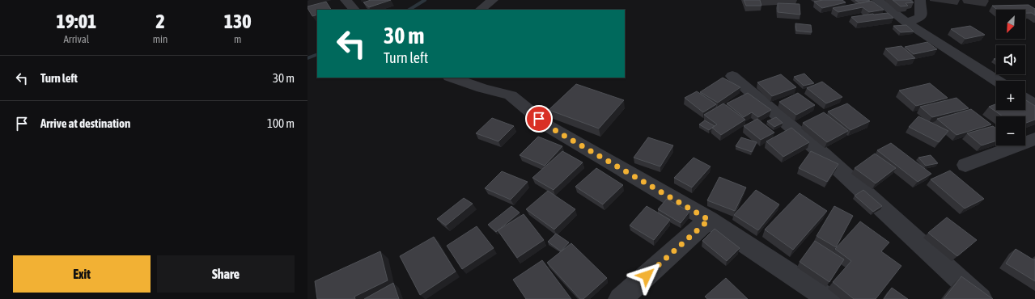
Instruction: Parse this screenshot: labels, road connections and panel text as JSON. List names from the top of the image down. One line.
{"north":"bottom left","page":{"eta":["19:01","Arrival","2","min","130","m"],"map_buttons":["+","−"],"turn":["30 m","Turn left"],"list":[{"name":"Turn left","value":"30 m"},{"name":"Arrive at destination","value":"100 m"}],"buttons":["Exit","Share"]}}
